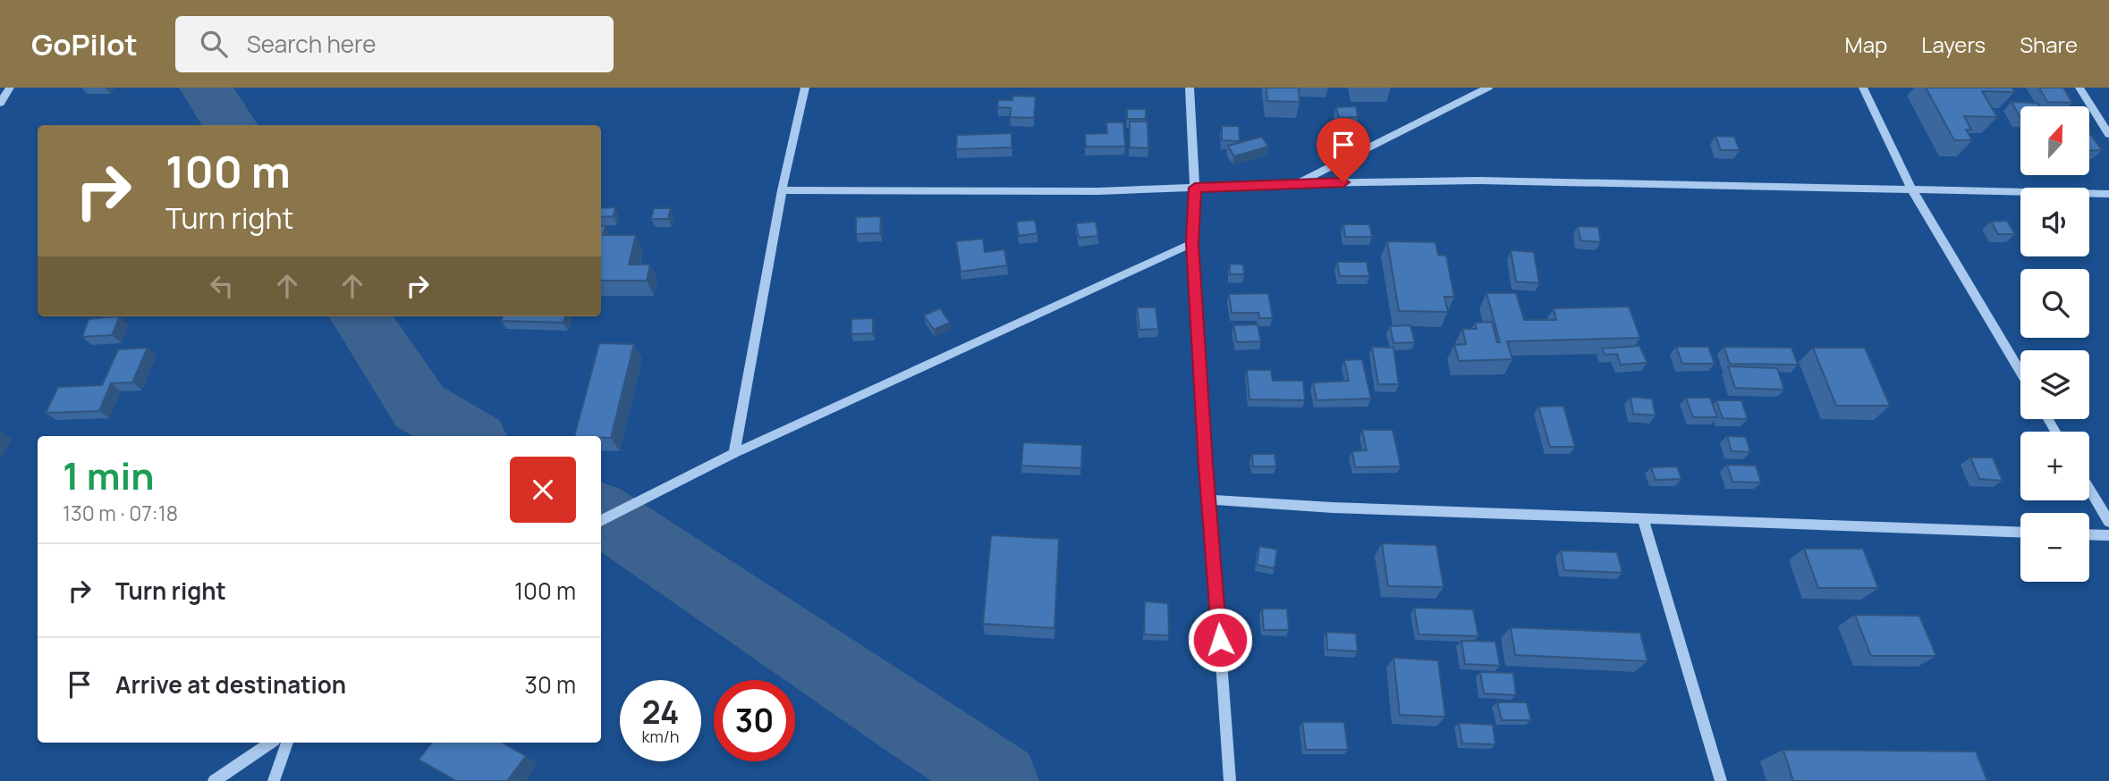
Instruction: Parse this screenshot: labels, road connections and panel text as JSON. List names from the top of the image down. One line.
{"north":"top","page":{"header":"GoPilot","search":"Search here","nav":["Map","Layers","Share"],"map_buttons":["+","−"],"turn":["100 m","Turn right"],"heading":["1 min","130 m · 07:18"],"list":[{"name":"Turn right","value":"100 m"},{"name":"Arrive at destination","value":"30 m"}],"speed":"24 km/h","limit":"30"}}
